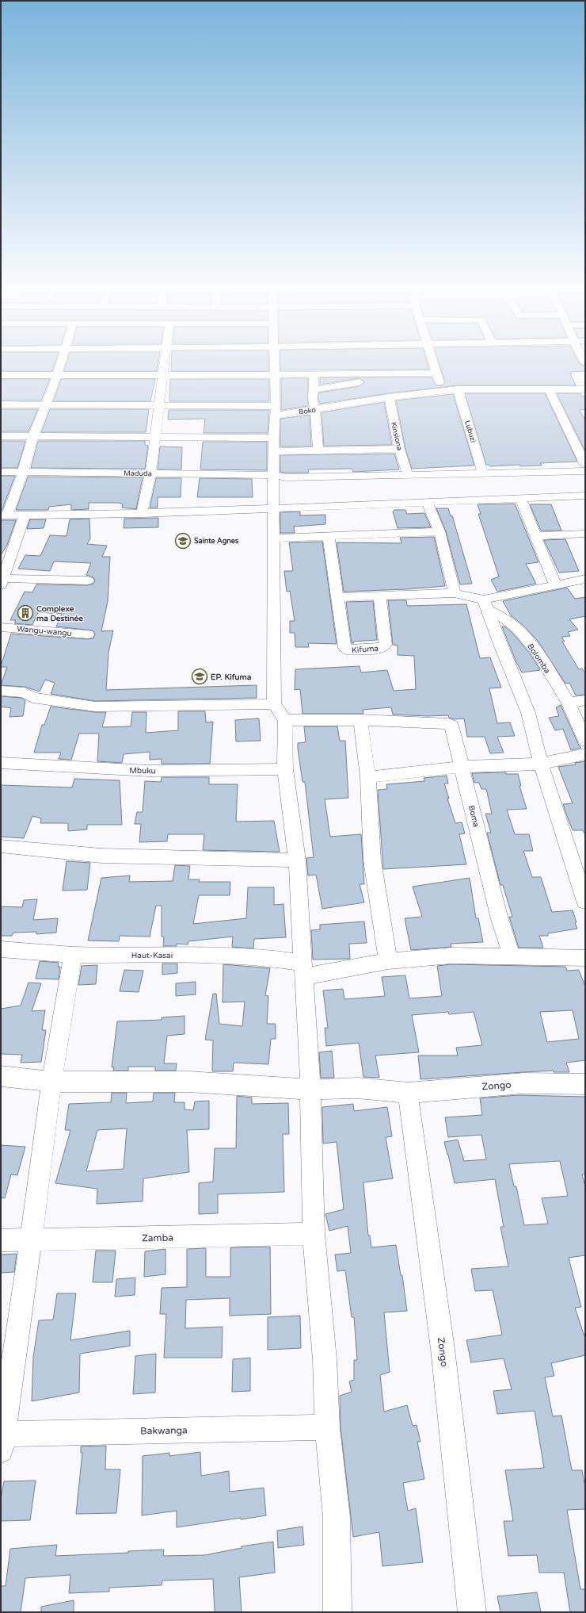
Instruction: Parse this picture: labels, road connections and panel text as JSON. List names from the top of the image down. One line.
{"streets":{"street":["Boko","Lubuzi","Kinsiona","Maduda","Wangu-wangu","Kifuma","Bolomba","Mbuku","Boma","Haut-Kasai","Zongo","Zamba","Bakwanga"]},"crossings":[["Boko","Lubuzi"],["Boko","Kinsiona"],["Lubuzi","Maduda"],["Kinsiona","Maduda"]],"places":{"school or university":["Sainte Agnes","EP. Kifuma"],"building":["Complexe ma Destinée"]}}
